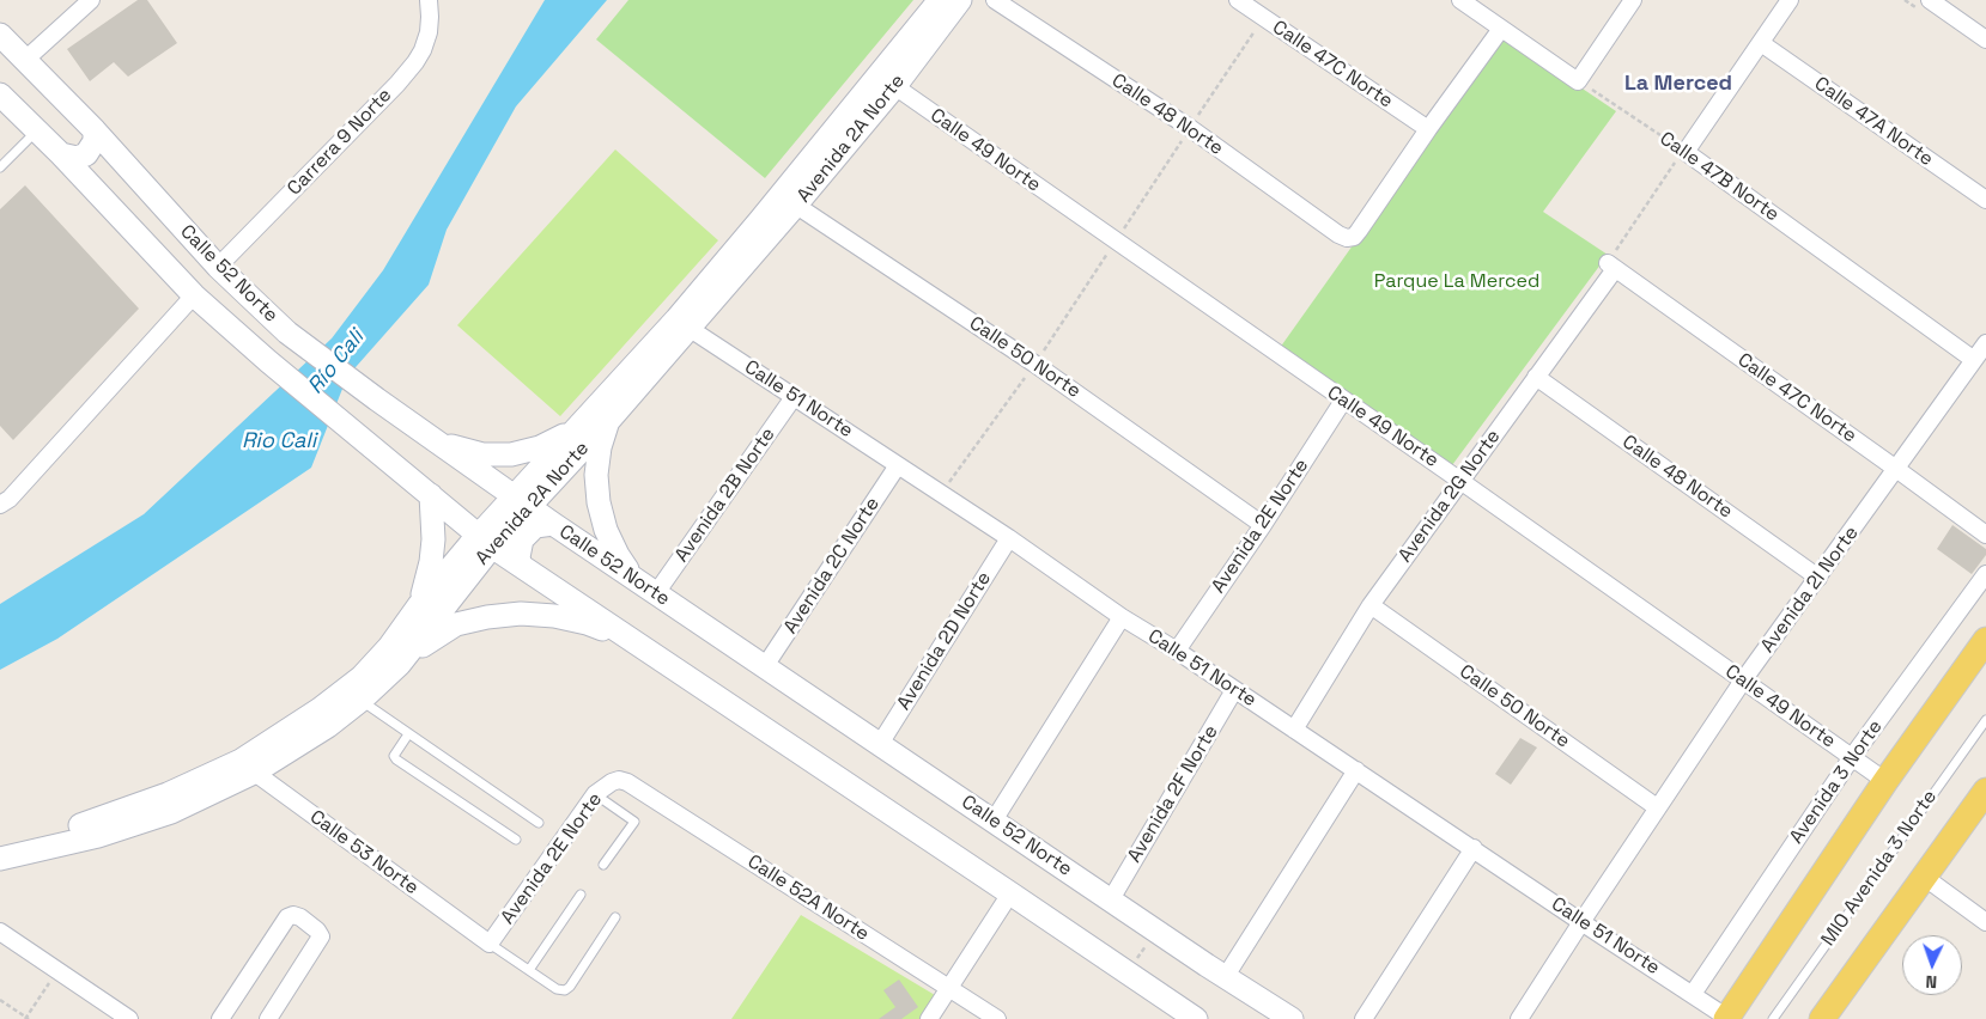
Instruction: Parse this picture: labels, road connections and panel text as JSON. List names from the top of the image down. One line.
{"streets":{"main road":["Avenida 2A Norte","Calle 52 Norte","Avenida 3 Norte"],"street":["Calle 47C Norte","Calle 48 Norte","Calle 47A Norte","Carrera 9 Norte","Calle 49 Norte","Calle 47B Norte","Calle 50 Norte","Calle 51 Norte","Avenida 2B Norte","Avenida 2G Norte","Avenida 2E Norte","Avenida 2C Norte","Avenida 2I Norte","Avenida 2D Norte","Avenida 2F Norte","Calle 53 Norte","Calle 52A Norte"],"lane":["MIO Avenida 3 Norte"]},"crossings":[["Calle 47C Norte","Calle 48 Norte"],["Calle 47C Norte","Avenida 2G Norte"],["Calle 47C Norte","Avenida 2I Norte"],["Calle 48 Norte","Avenida 2G Norte"],["Calle 48 Norte","Avenida 2I Norte"],["Avenida 2A Norte","Calle 49 Norte"],["Avenida 2A Norte","Calle 52 Norte"],["Avenida 2A Norte","Calle 50 Norte"],["Avenida 2A Norte","Calle 51 Norte"],["Avenida 2A Norte","Calle 53 Norte"],["Carrera 9 Norte","Calle 52 Norte"],["Calle 49 Norte","Avenida 2G Norte"],["Calle 49 Norte","Avenida 2E Norte"],["Calle 49 Norte","Avenida 2I Norte"],["Calle 49 Norte","Avenida 3 Norte"],["Calle 47B Norte","Avenida 2I Norte"],["Calle 52 Norte","Avenida 2B Norte"],["Calle 52 Norte","Avenida 2C Norte"],["Calle 52 Norte","Avenida 2D Norte"],["Calle 52 Norte","Avenida 2F Norte"],["Calle 50 Norte","Avenida 2G Norte"],["Calle 50 Norte","Avenida 2E Norte"],["Calle 50 Norte","Avenida 2I Norte"],["Calle 51 Norte","Avenida 2B Norte"],["Calle 51 Norte","Avenida 2G Norte"],["Calle 51 Norte","Avenida 2E Norte"],["Calle 51 Norte","Avenida 2C Norte"],["Calle 51 Norte","Avenida 2I Norte"],["Calle 51 Norte","Avenida 2D Norte"],["Calle 51 Norte","Avenida 3 Norte"],["Calle 51 Norte","Avenida 2F Norte"],["Avenida 2E Norte","Calle 53 Norte"],["Avenida 2E Norte","Calle 52A Norte"]],"districts":["La Merced"],"water":["Río Cali","Rio Cali"],"parks":["Parque La Merced"],"north":"bottom"}
